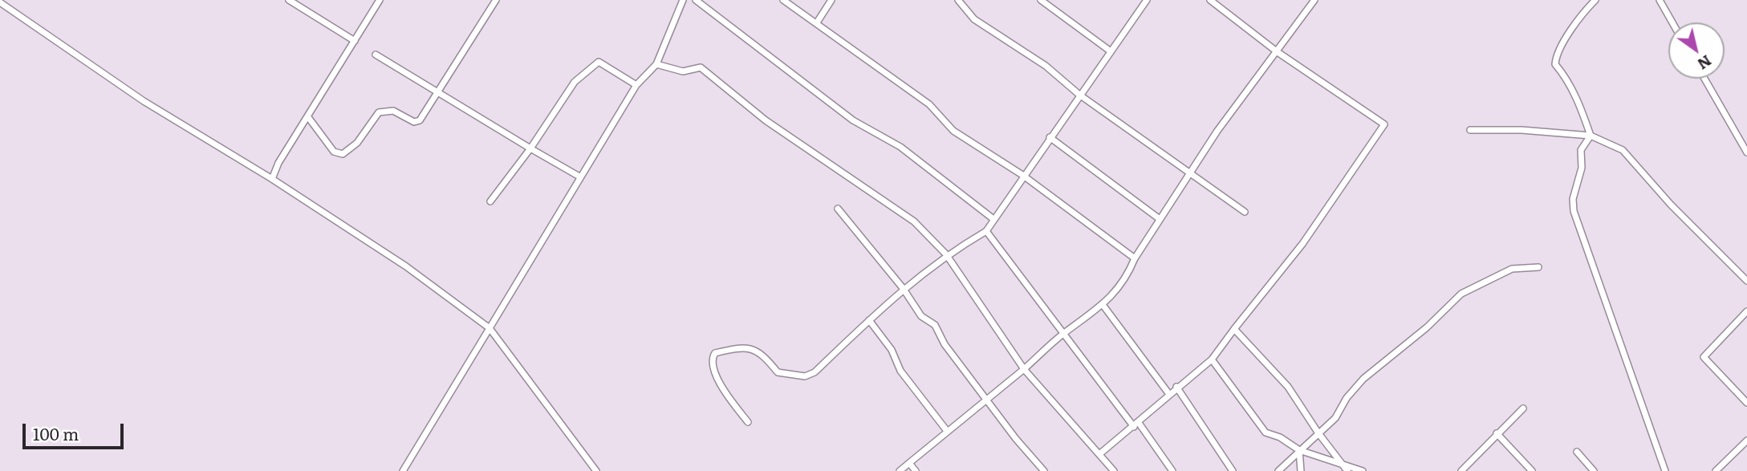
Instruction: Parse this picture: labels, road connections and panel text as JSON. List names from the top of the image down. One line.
{"scale_bar":"100 m","north":"bottom right"}
